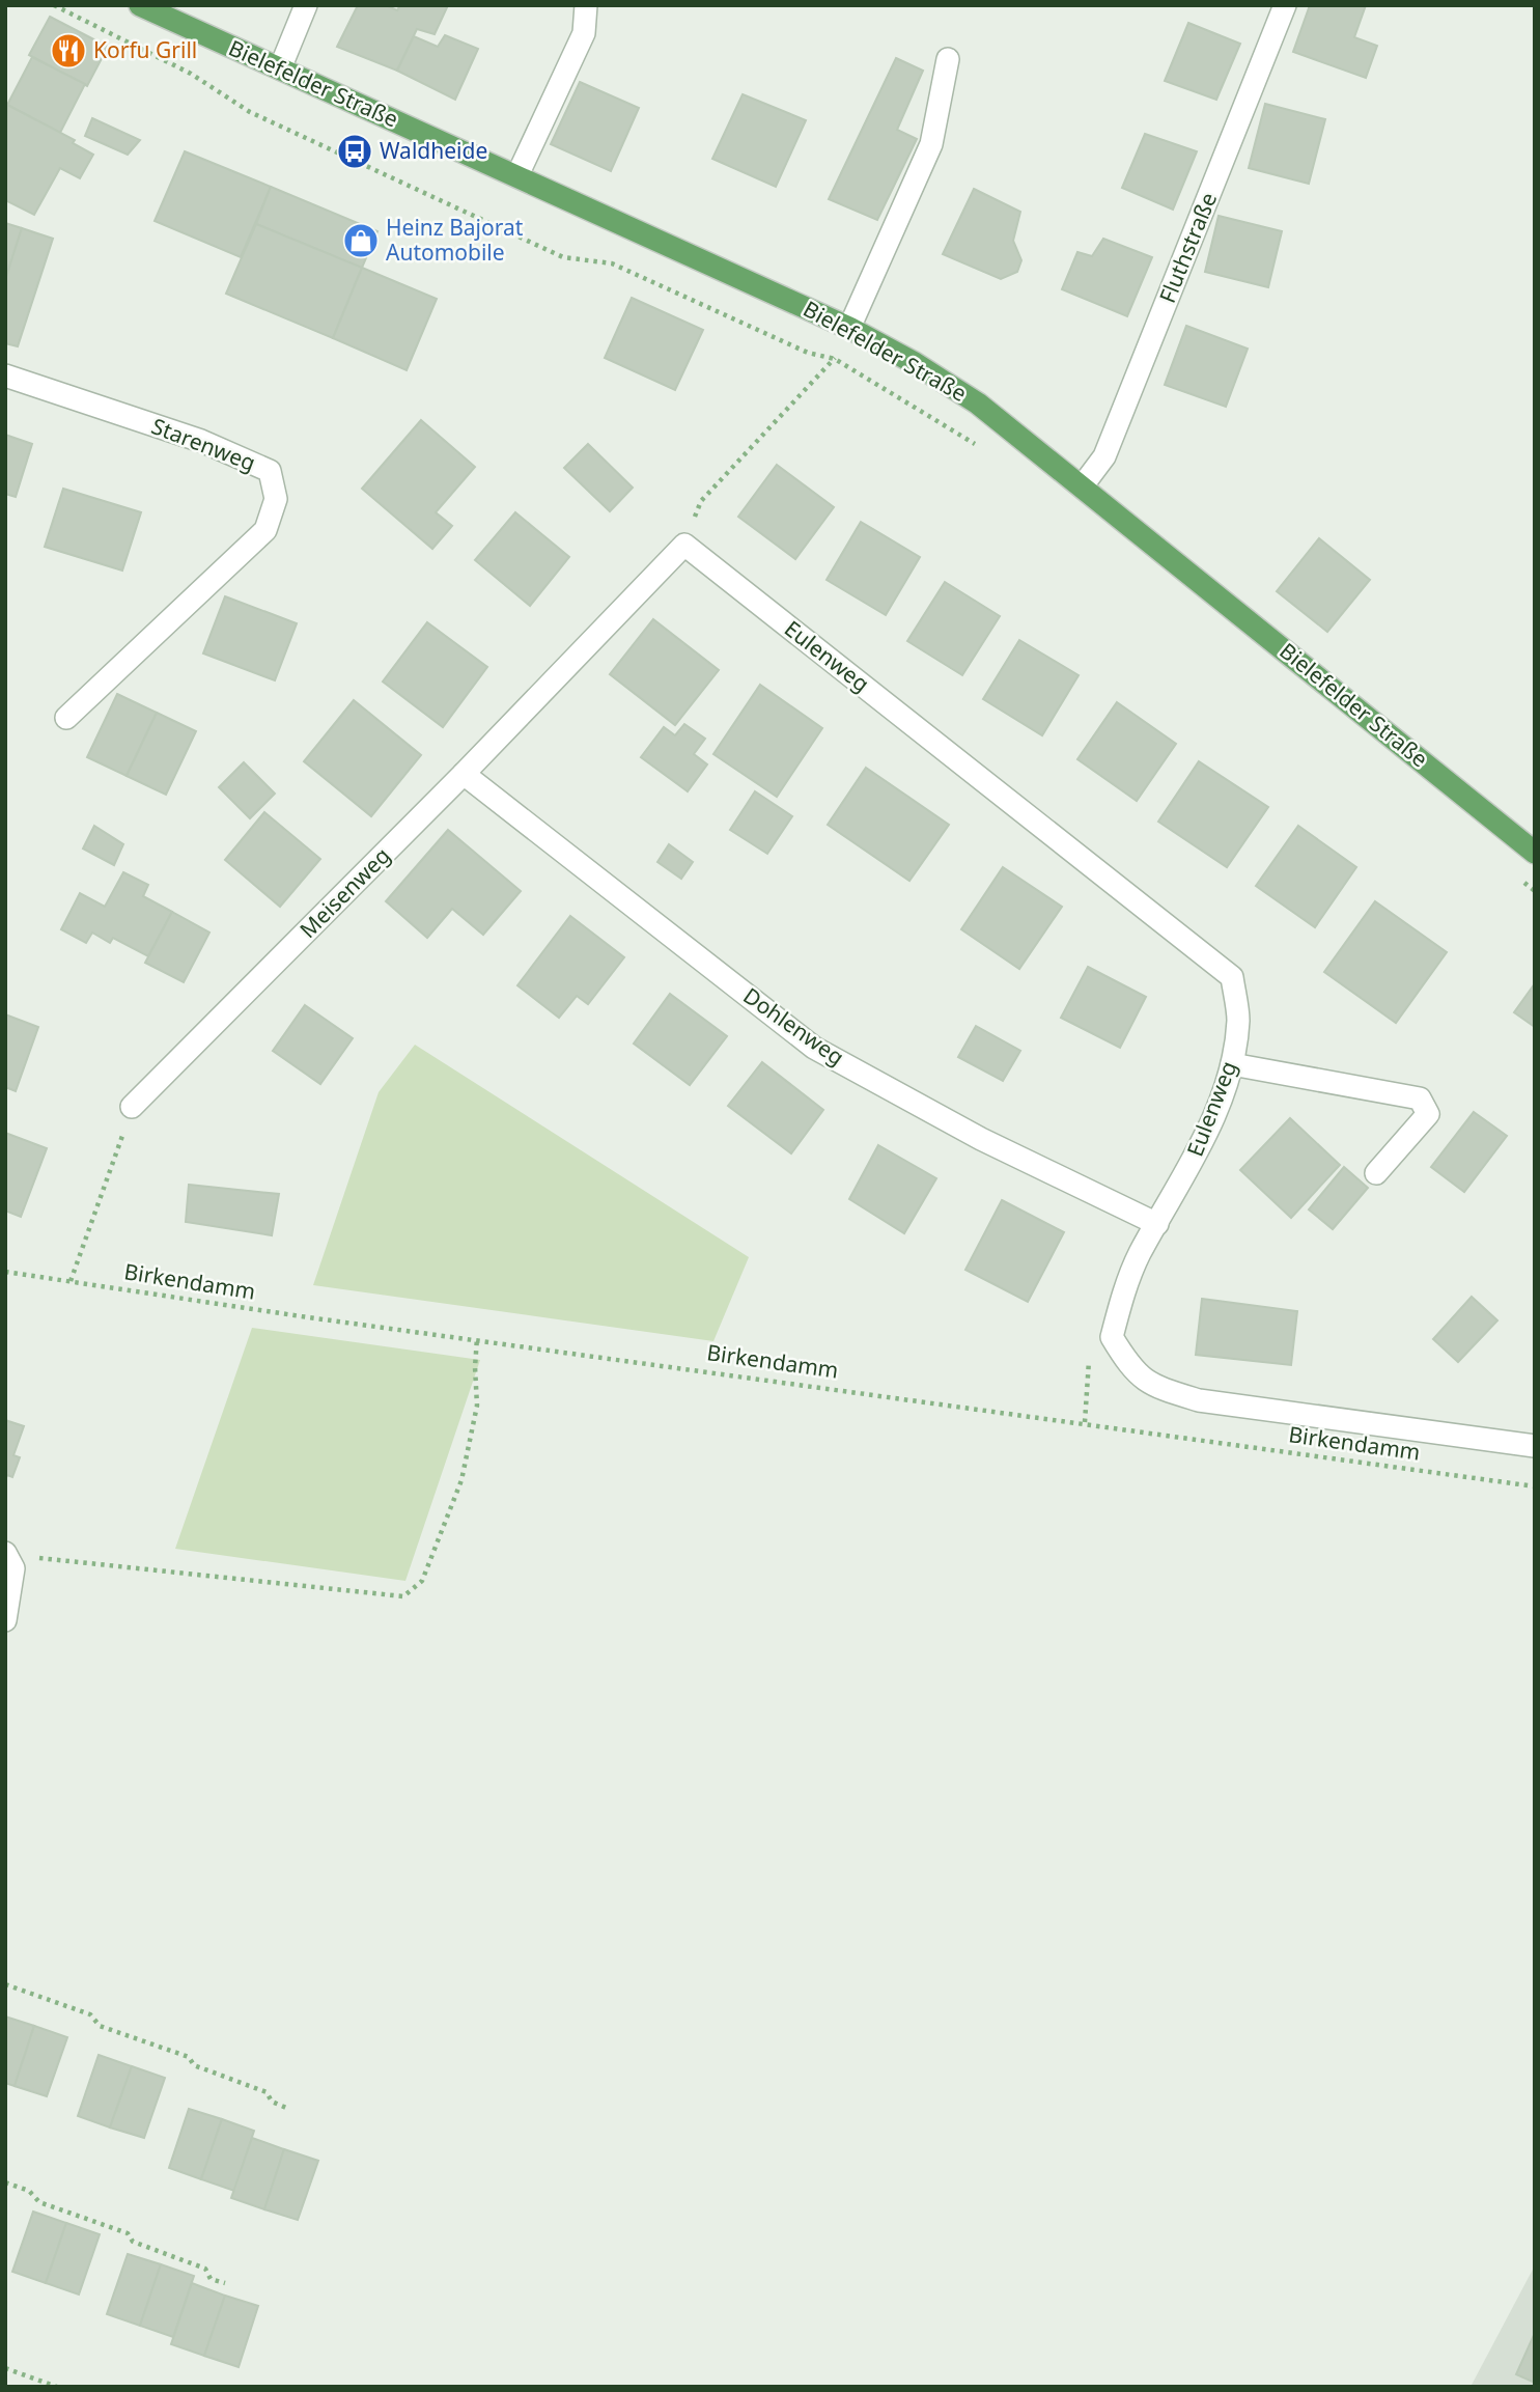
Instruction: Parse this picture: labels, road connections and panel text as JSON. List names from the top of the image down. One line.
{"streets":{"main road":["Bielefelder Straße"],"street":["Fluthstraße","Starenweg","Eulenweg","Meisenweg","Dohlenweg"],"path":["Birkendamm"]},"crossings":[["Bielefelder Straße","Fluthstraße"],["Eulenweg","Meisenweg"],["Eulenweg","Dohlenweg"],["Meisenweg","Dohlenweg"]],"places":{"restaurant":["Korfu Grill"],"bus stop":["Waldheide"],"shop":["Heinz Bajorat Automobile"]}}
